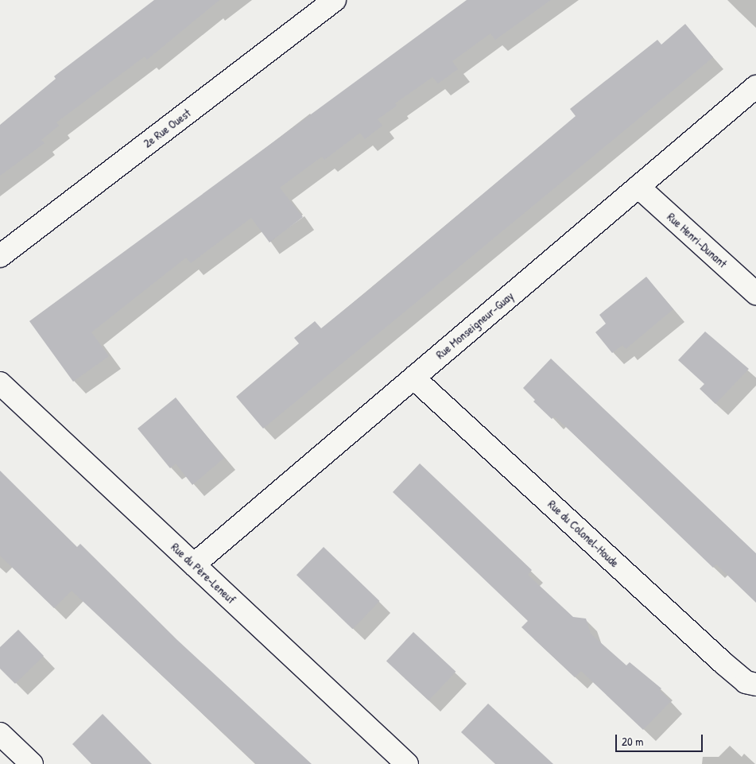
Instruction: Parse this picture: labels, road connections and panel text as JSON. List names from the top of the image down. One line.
{"streets":{"street":["2e Rue Ouest","Rue Henri-Dunant","Rue Monseigneur-Guay","Rue du Colonel-Houde","Rue du Père-Leneuf"]},"crossings":[["Rue Henri-Dunant","Rue Monseigneur-Guay"],["Rue Monseigneur-Guay","Rue du Colonel-Houde"],["Rue Monseigneur-Guay","Rue du Père-Leneuf"]],"scale_bar":"20 m"}
